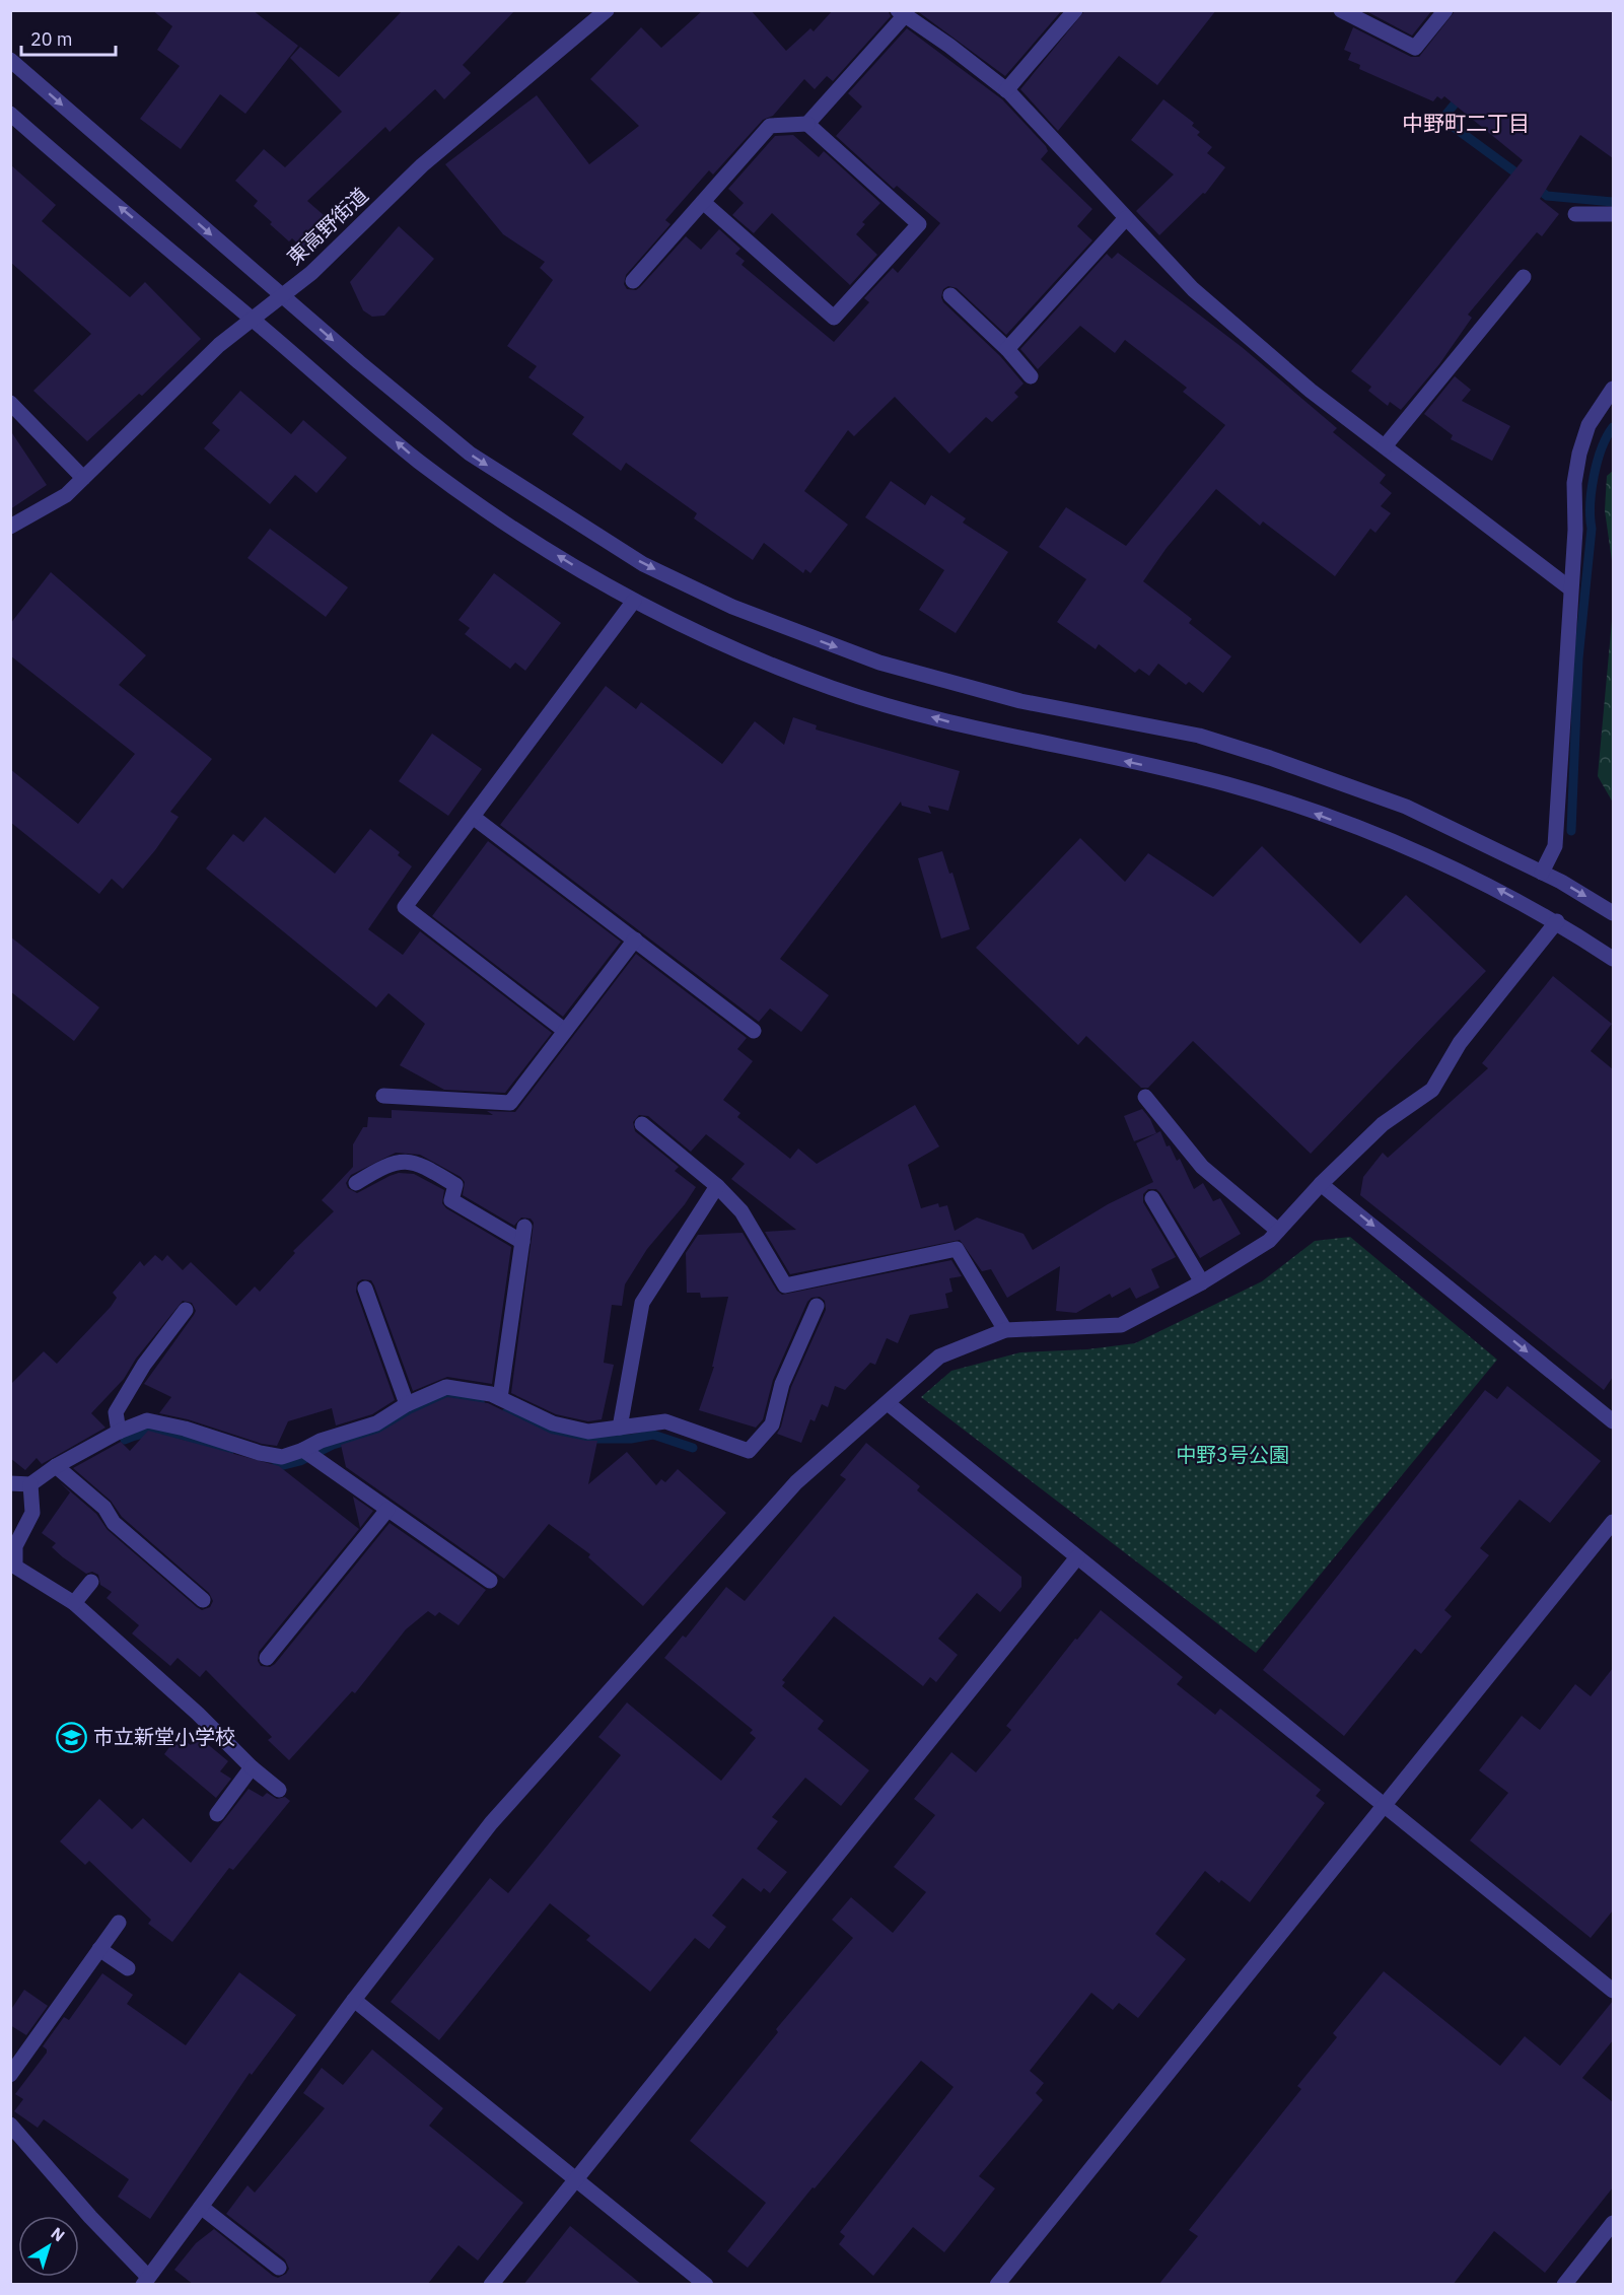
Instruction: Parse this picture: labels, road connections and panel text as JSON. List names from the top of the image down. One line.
{"streets":{"street":["東高野街道"]},"districts":["中野町二丁目"],"parks":["中野3号公園"],"places":{"school or university":["市立新堂小学校"]},"scale_bar":"20 m","north":"top right"}
